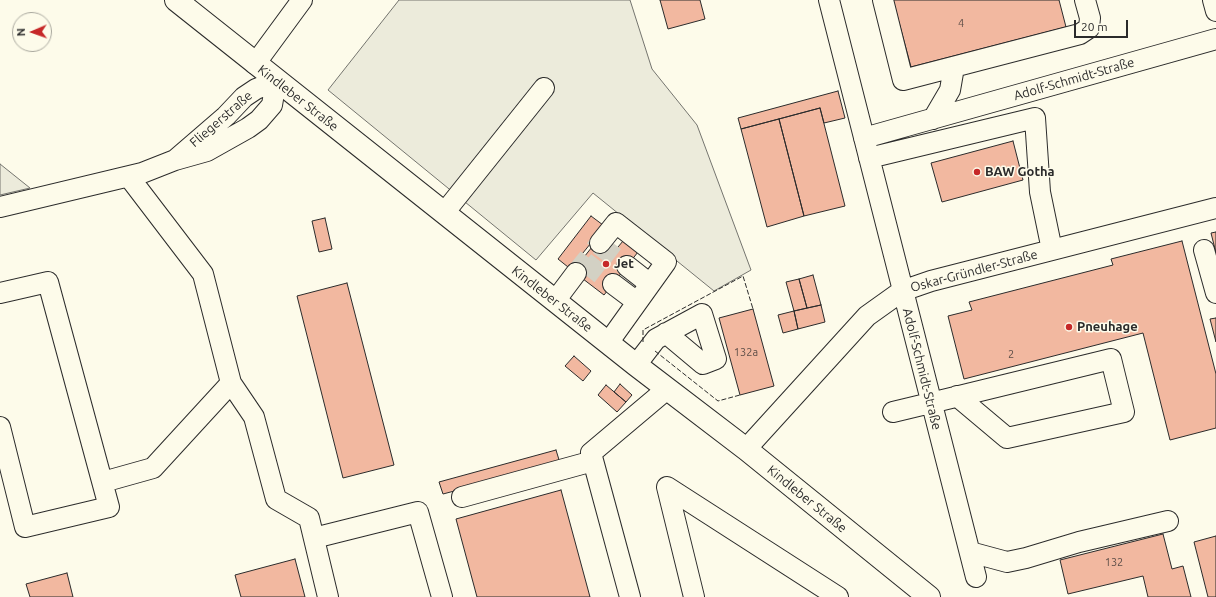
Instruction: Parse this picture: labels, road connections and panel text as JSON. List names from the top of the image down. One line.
{"streets":{"main road":["Kindleber Straße"],"street":["Adolf-Schmidt-Straße","Fliegerstraße","Oskar-Gründler-Straße"]},"crossings":[["Adolf-Schmidt-Straße","Oskar-Gründler-Straße"],["Kindleber Straße","Fliegerstraße"],["Kindleber Straße","Oskar-Gründler-Straße"]],"places":["BAW Gotha","Jet","Pneuhage"],"house_numbers":["4","132a","2","132"],"scale_bar":"20 m","north":"left"}
